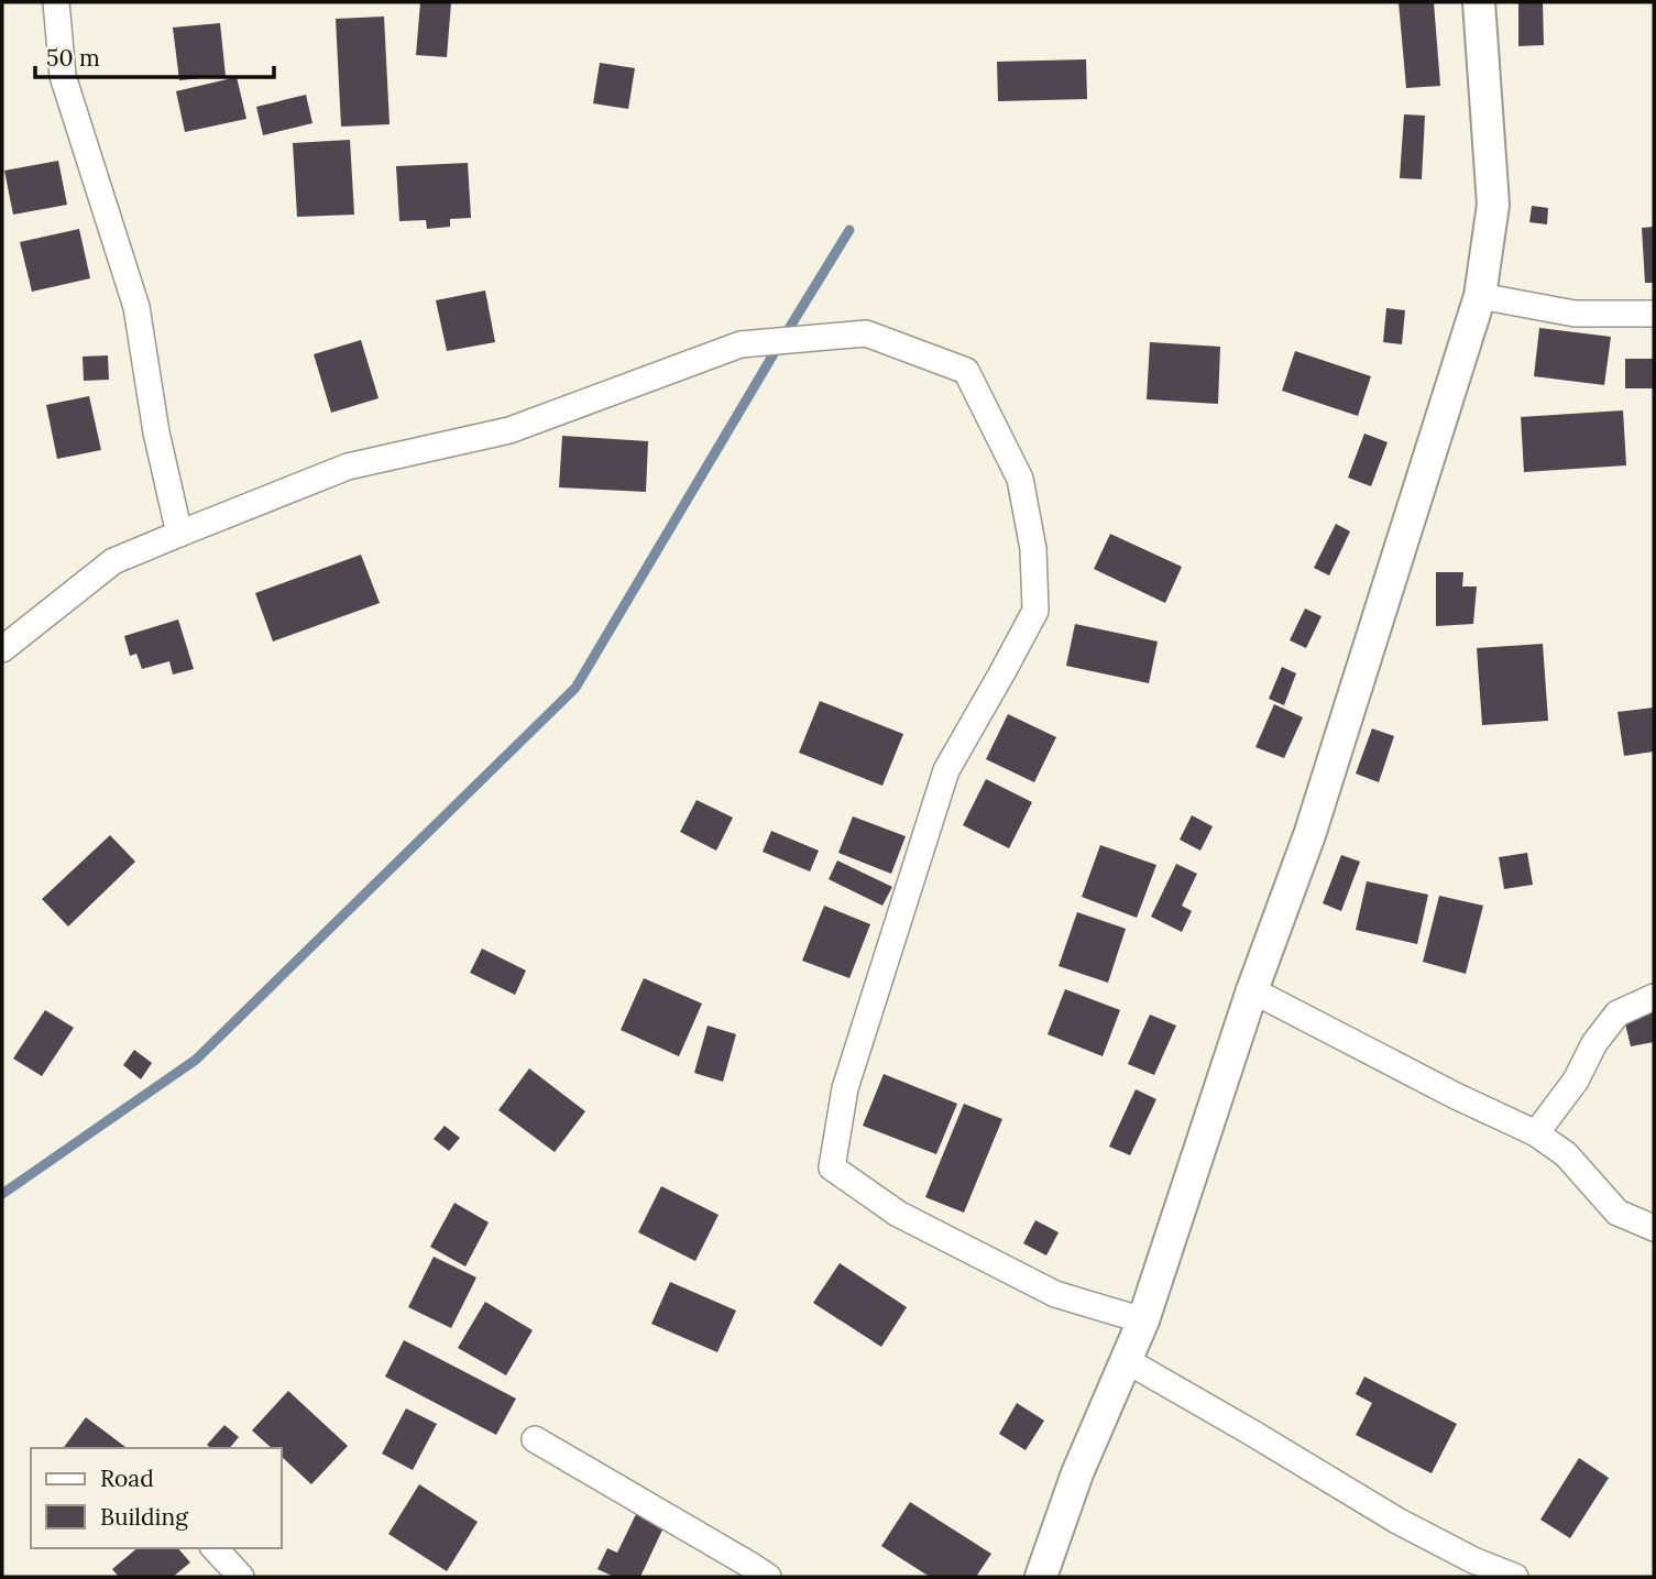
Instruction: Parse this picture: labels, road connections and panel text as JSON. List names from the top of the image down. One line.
{"legend":["Road","Building"],"scale_bar":"50 m"}
